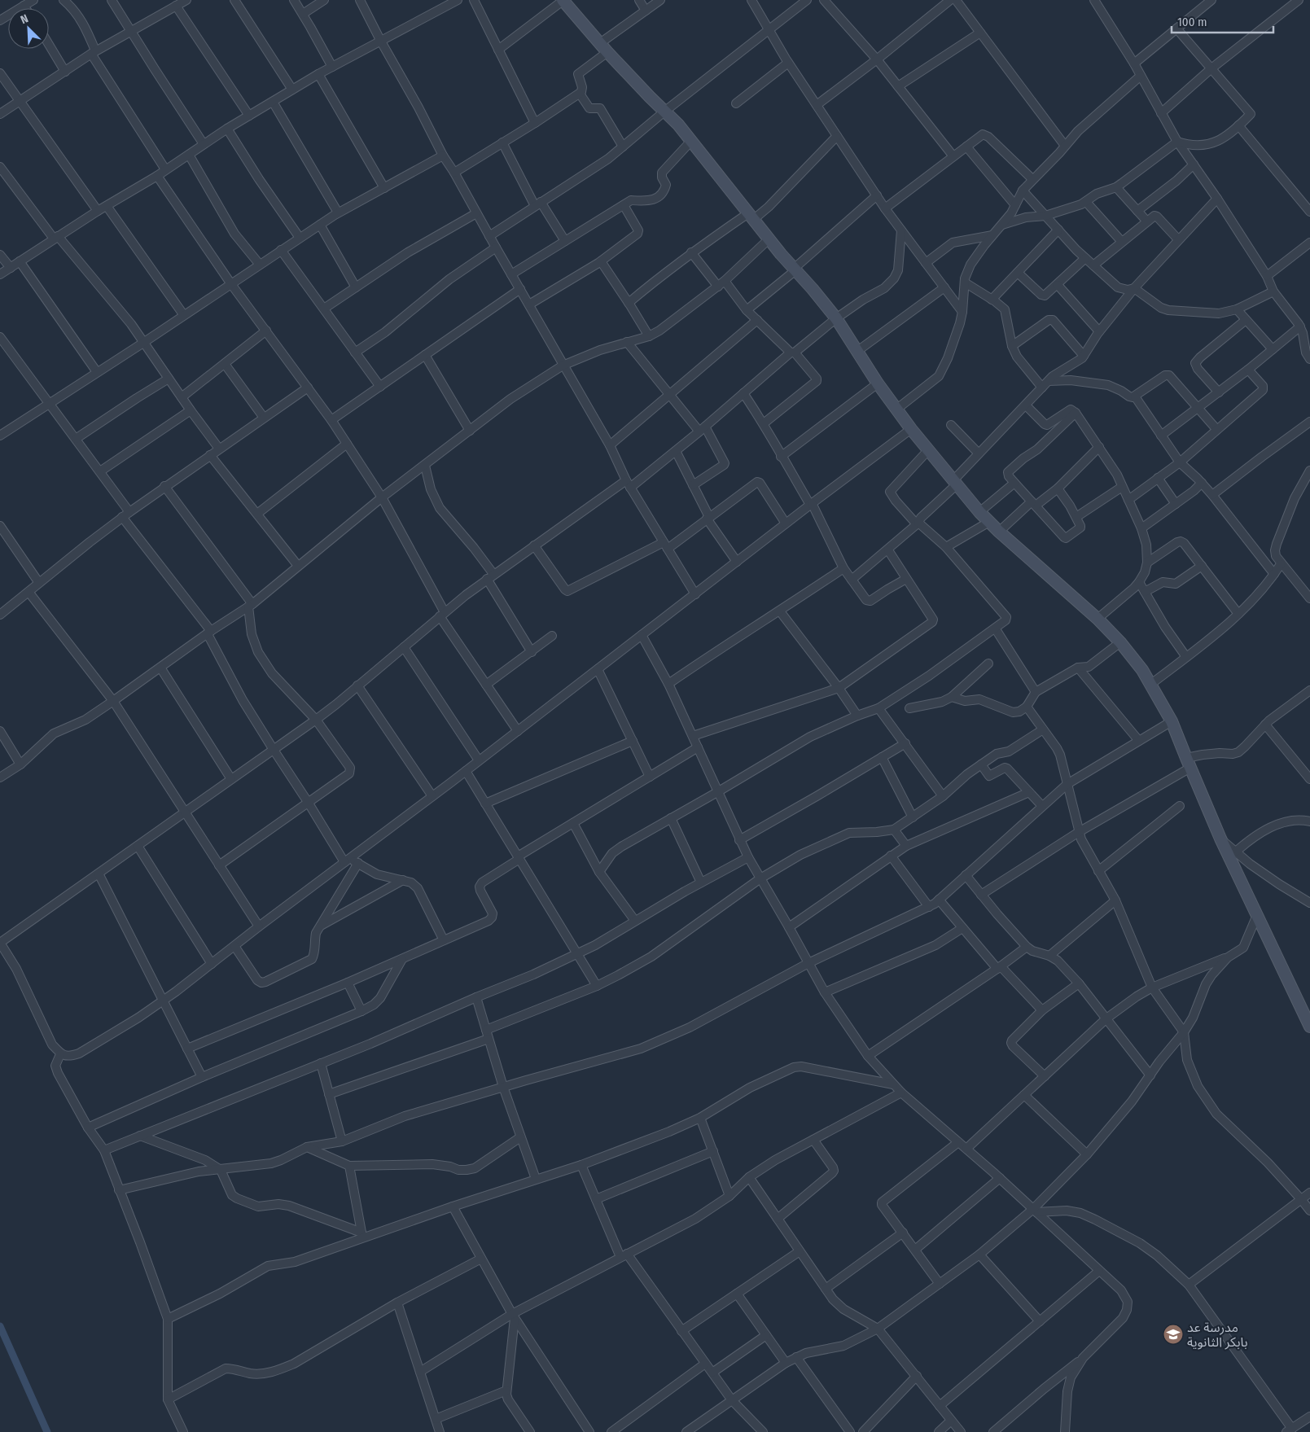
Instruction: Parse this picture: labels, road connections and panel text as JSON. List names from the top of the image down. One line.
{"places":{"school or university":["مدرسة عد بابكر الثانوية"]},"scale_bar":"100 m","north":"top left"}
